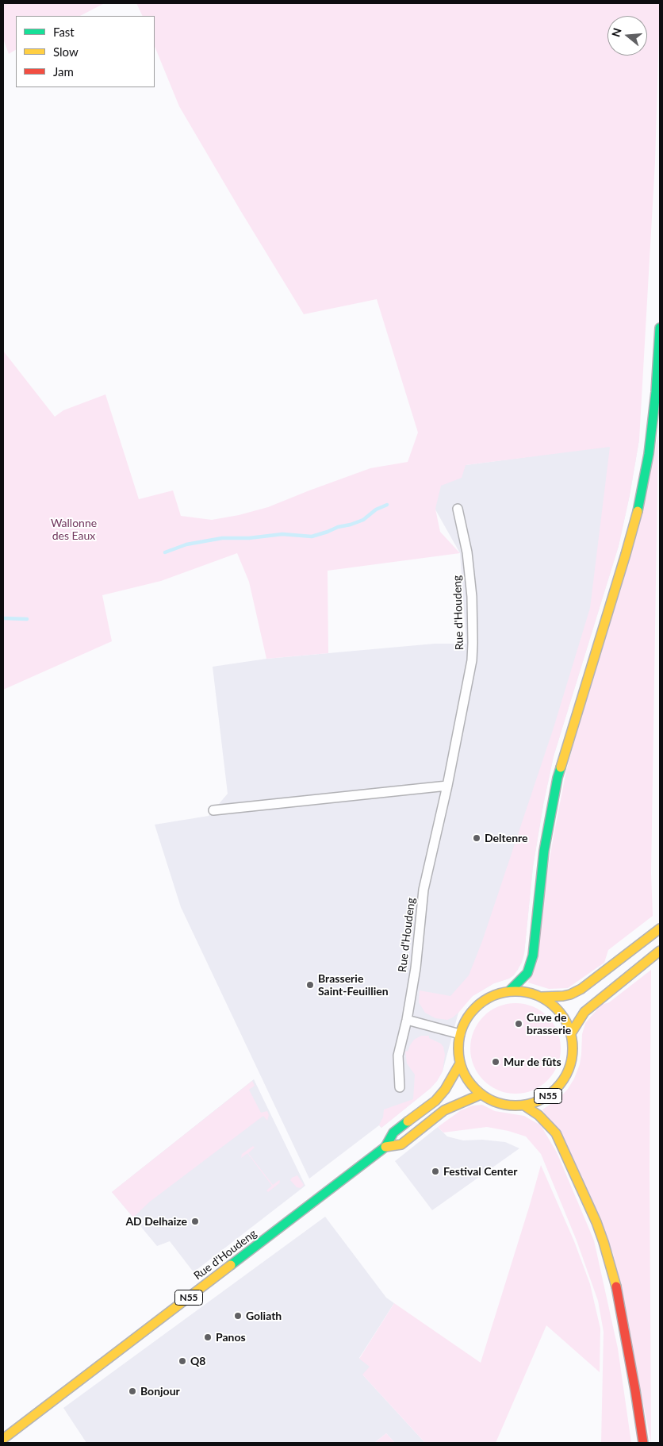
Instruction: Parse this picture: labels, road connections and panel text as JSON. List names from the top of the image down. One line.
{"streets":{"main road":["Rue d'Houdeng","N55"]},"crossings":[["Rue d'Houdeng","N55"]],"parks":["Wallonne des Eaux"],"places":["Deltenre","Brasserie Saint-Feuillien","Cuve de brasserie","Mur de fûts","Festival Center","AD Delhaize","Goliath","Panos","Q8","Bonjour"],"legend":["Fast","Slow","Jam"],"north":"left"}
